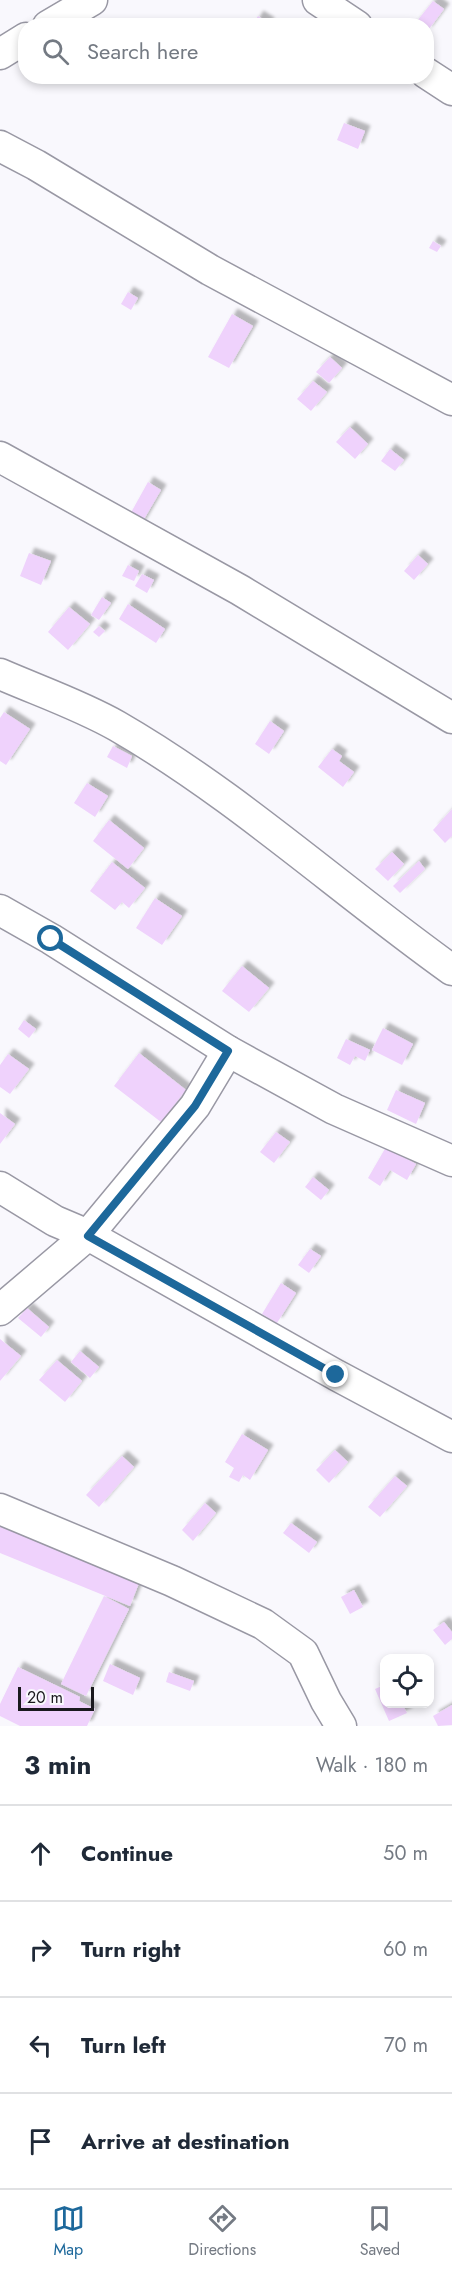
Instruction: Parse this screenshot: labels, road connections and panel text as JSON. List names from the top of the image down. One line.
{"scale_bar":"20 m","page":{"search":"Search here","scale":"20 m","heading":["3 min","Walk · 180 m"],"list":[["Continue","50 m"],["Turn right","60 m"],["Turn left","70 m"],"Arrive at destination"],"nav":["Map","Directions","Saved"]}}
